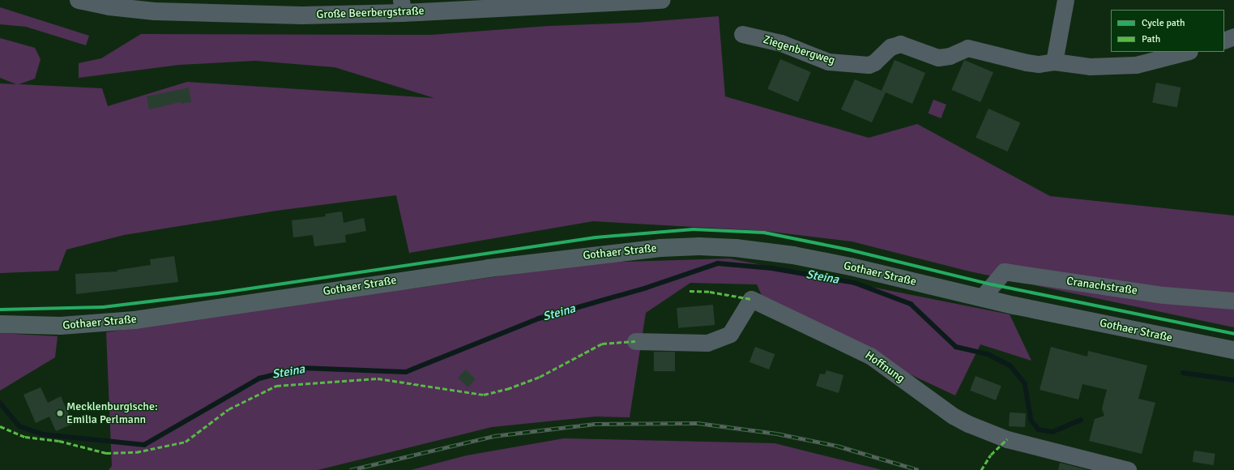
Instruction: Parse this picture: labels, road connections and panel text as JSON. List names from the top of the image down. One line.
{"streets":{"main road":["Gothaer Straße"],"street":["Große Beerbergstraße","Ziegenbergweg","Cranachstraße","Hoffnung"]},"crossings":[["Gothaer Straße","Cranachstraße"]],"water":["Steina"],"places":["Mecklenburgische: Emilia Perlmann"],"legend":["Cycle path","Path"]}
